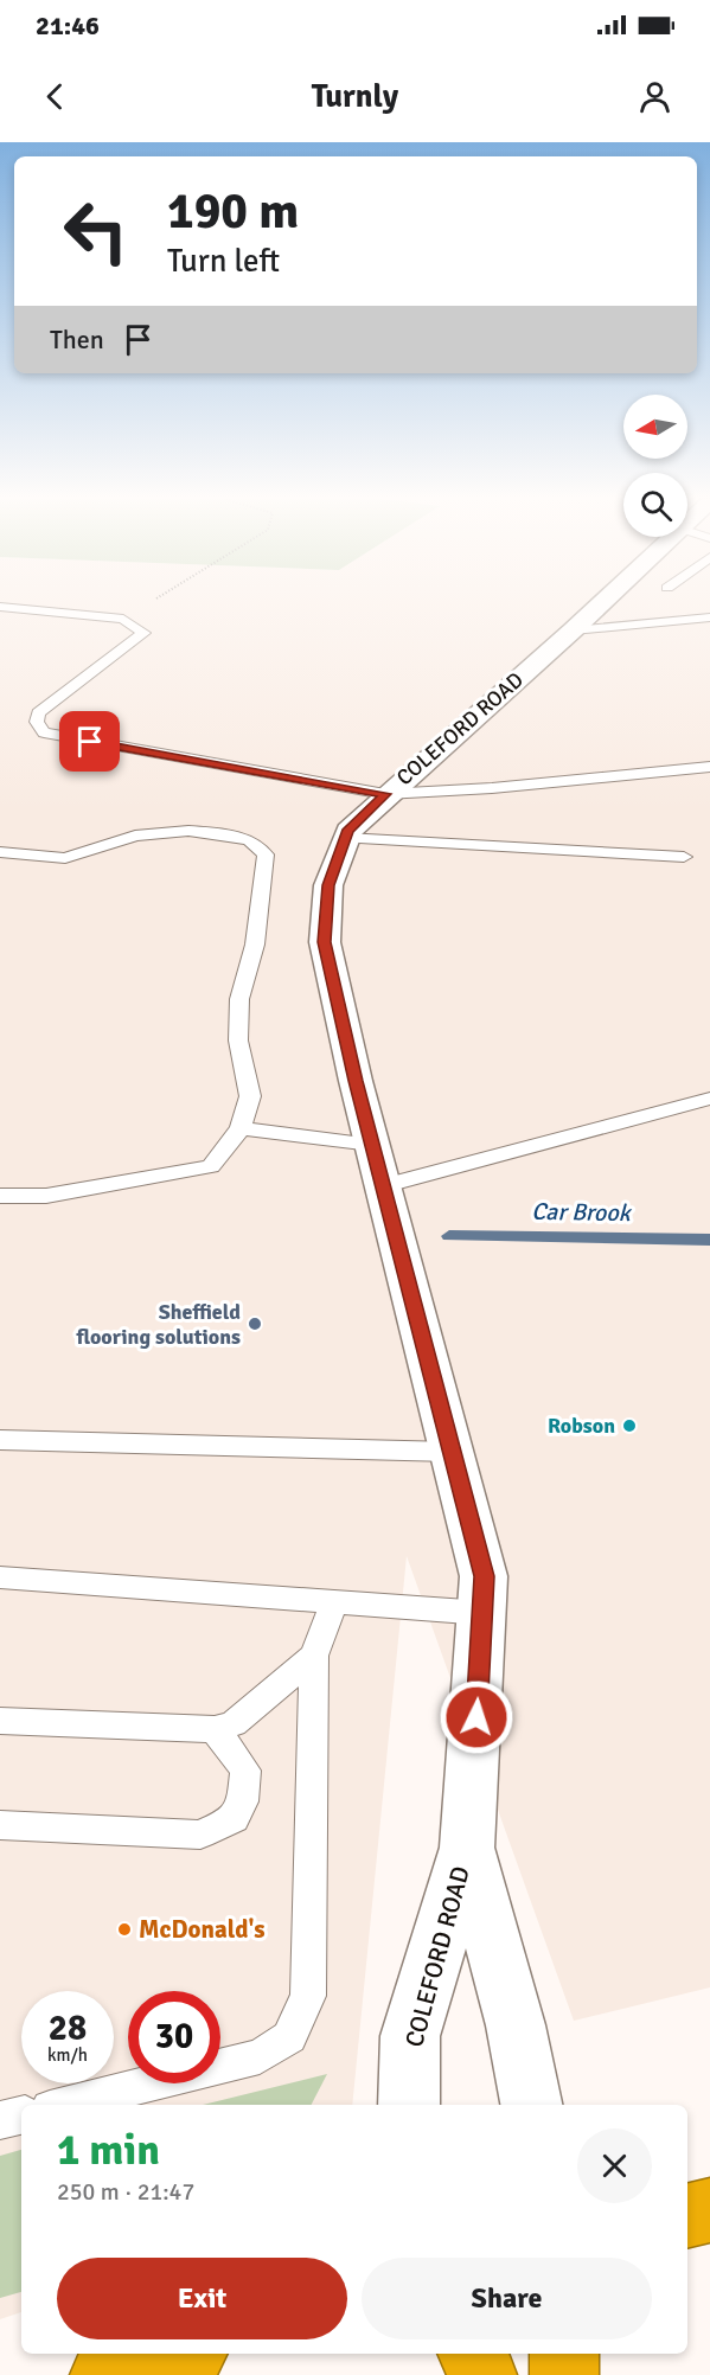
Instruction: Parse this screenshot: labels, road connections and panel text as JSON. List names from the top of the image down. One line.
{"streets":{"street":["COLEFORD ROAD"]},"water":["Car Brook"],"places":["Sheffield flooring solutions","Robson","McDonald's"],"north":"left","page":{"status":"21:46","header":"Turnly","turn":["190 m","Turn left"],"then":"Then","speed":"28 km/h","limit":"30","heading":["1 min","250 m · 21:47"],"buttons":["Exit","Share"]}}
